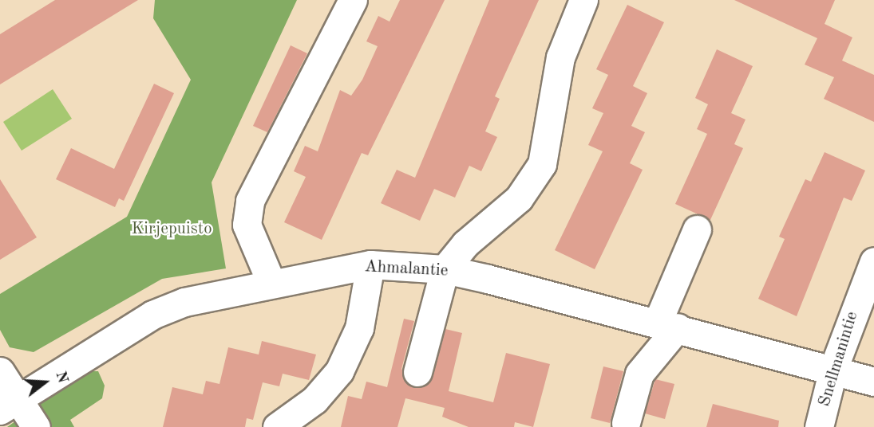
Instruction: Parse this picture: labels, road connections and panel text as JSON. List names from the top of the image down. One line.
{"streets":{"street":["Ahmalantie","Snellmanintie"]},"crossings":[["Ahmalantie","Snellmanintie"]],"parks":["Kirjepuisto"],"north":"right"}
